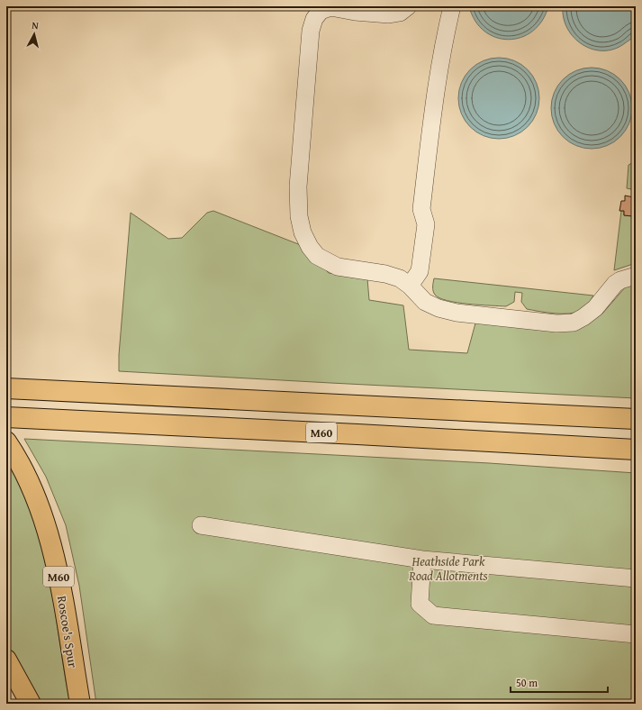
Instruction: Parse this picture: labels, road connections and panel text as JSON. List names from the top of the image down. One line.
{"streets":{"highway":["M60","Roscoe's Spur"]},"parks":["Heathside Park Road Allotments"],"scale_bar":"50 m","north":"top"}
